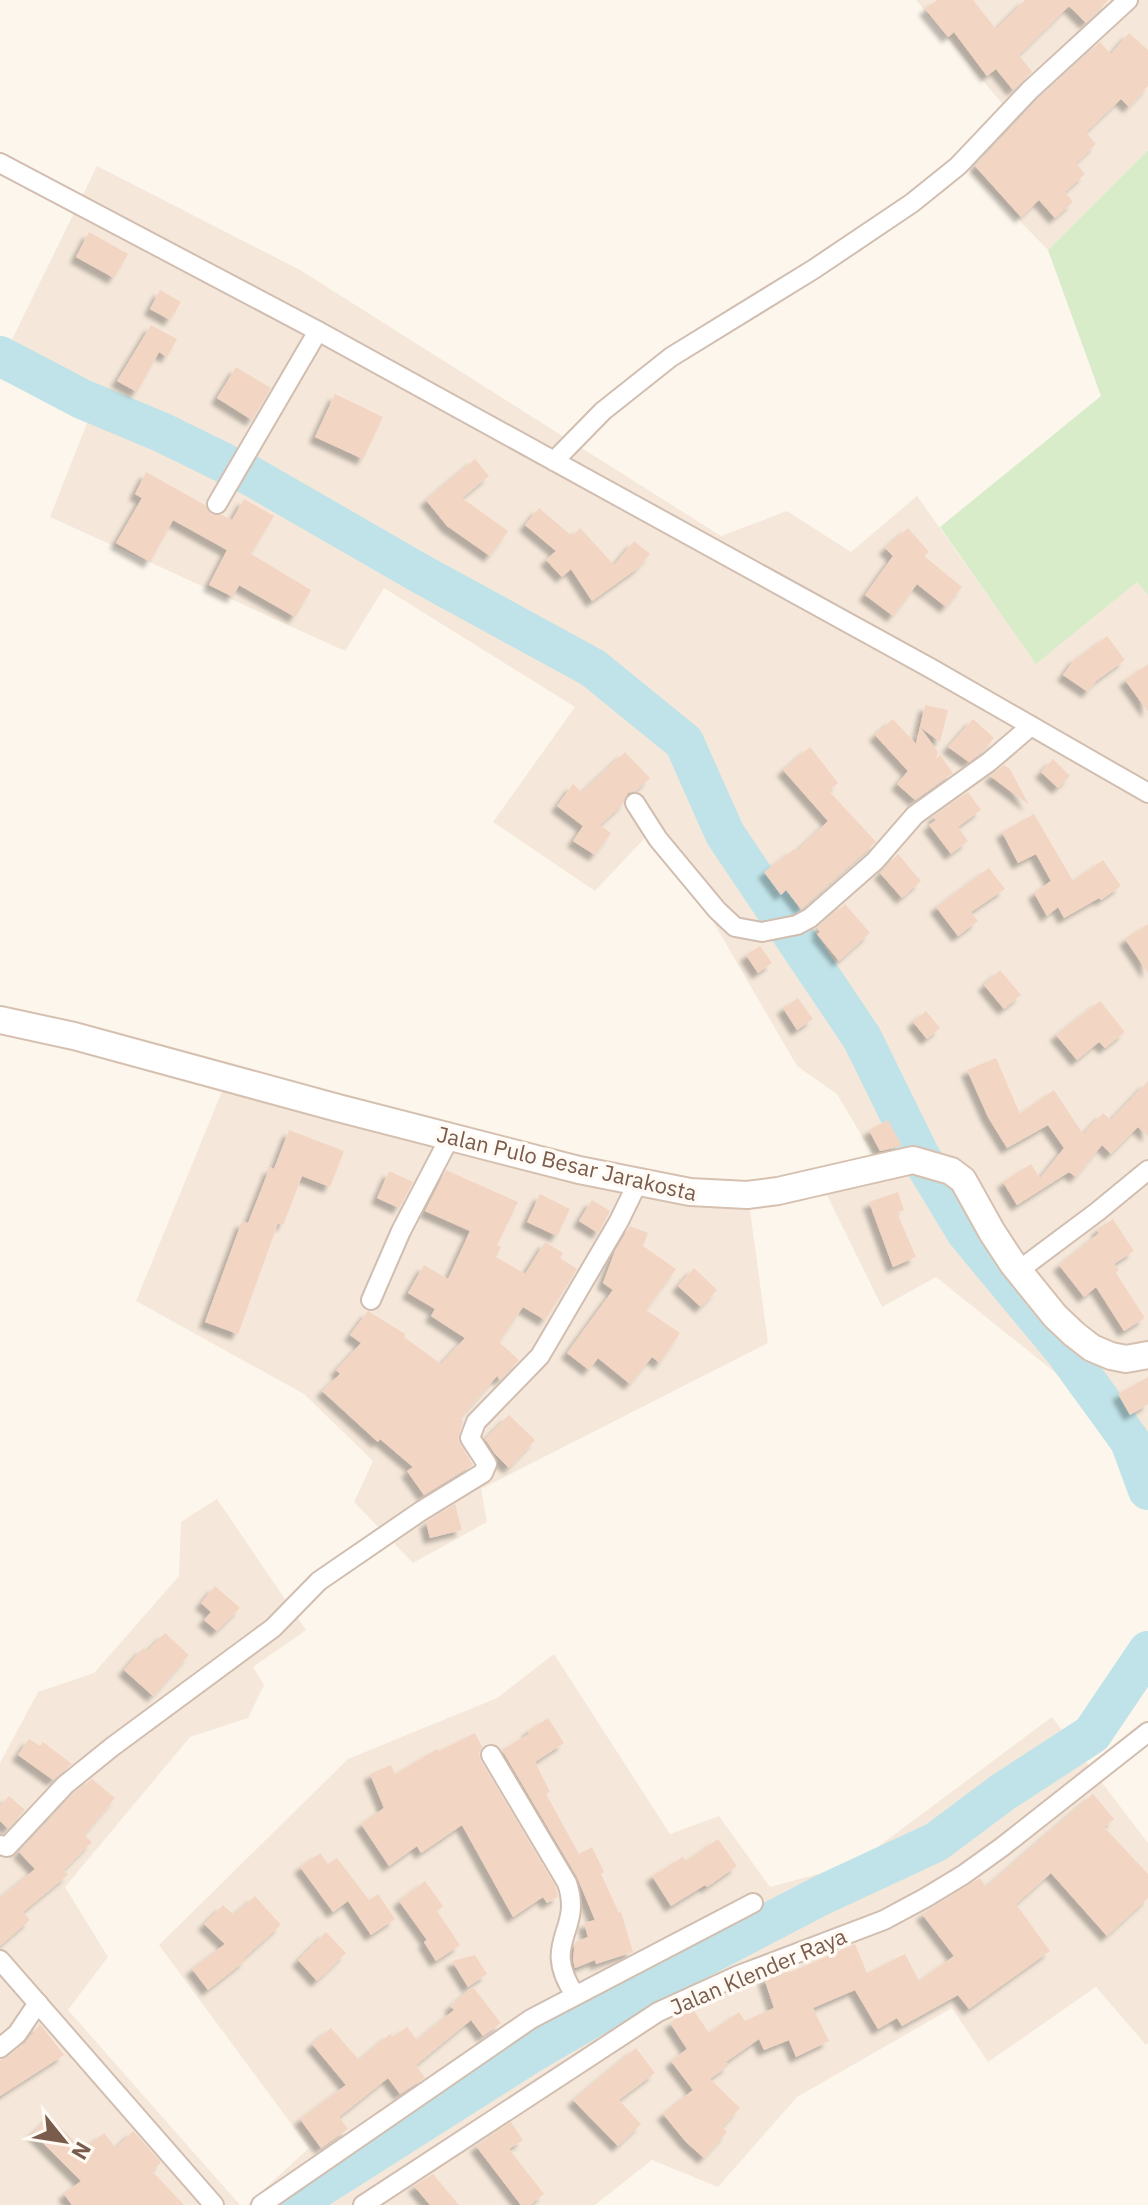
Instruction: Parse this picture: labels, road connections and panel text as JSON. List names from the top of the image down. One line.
{"streets":{"street":["Jalan Pulo Besar Jarakosta","Jalan Klender Raya"]},"north":"bottom right"}
